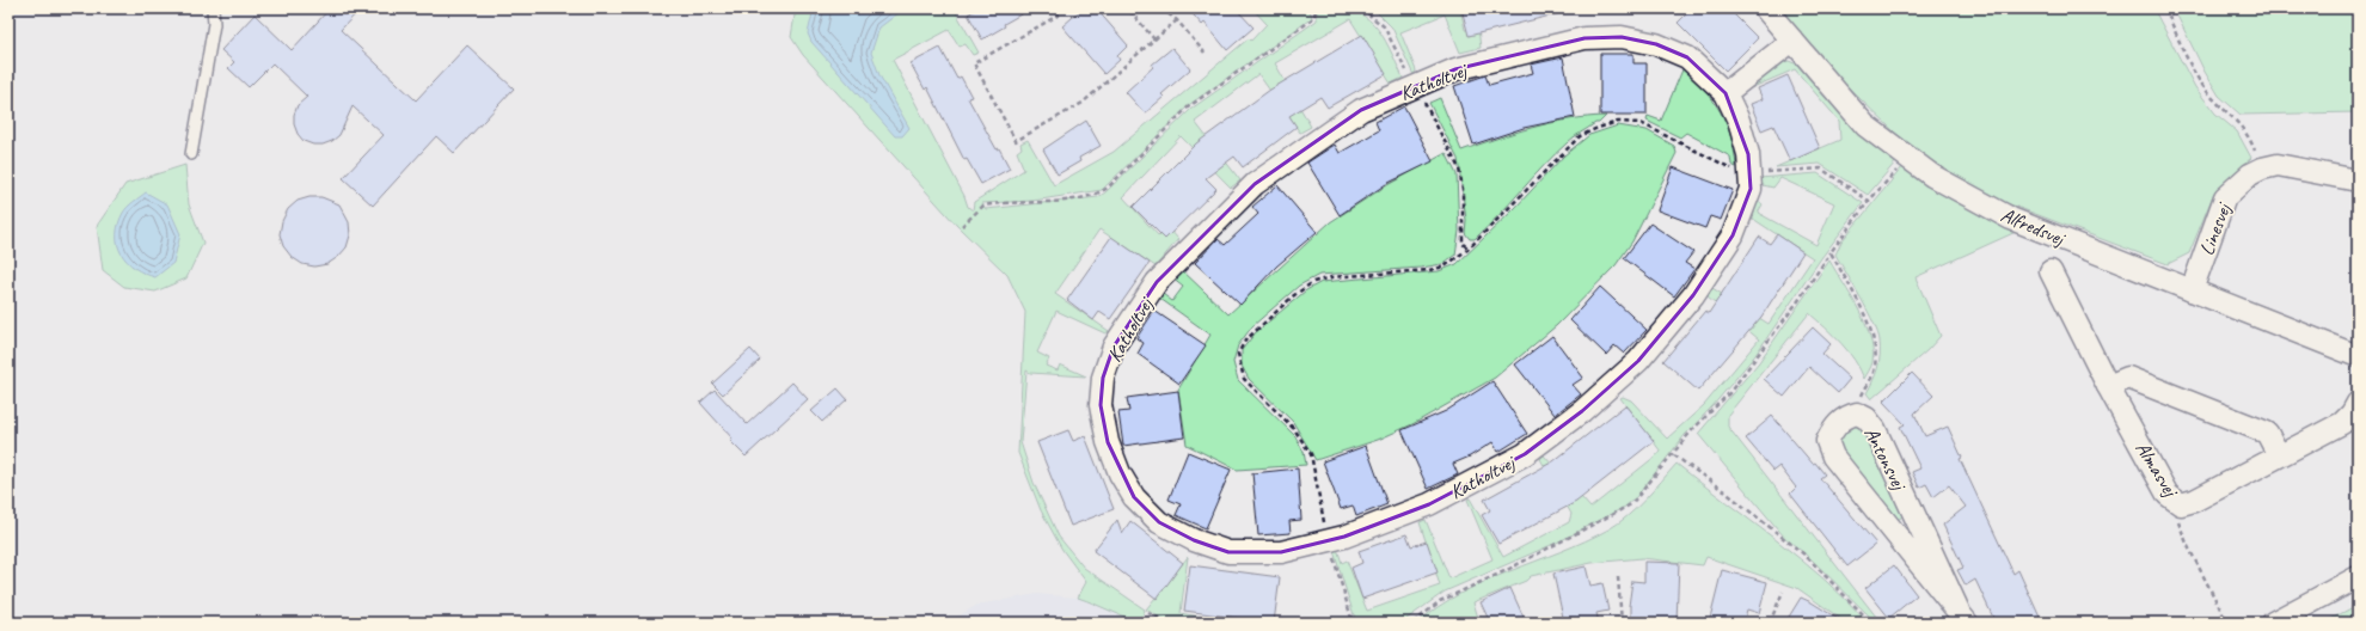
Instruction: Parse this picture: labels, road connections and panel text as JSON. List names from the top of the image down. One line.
{"streets":{"street":["Katholtvej","Alfredsvej","Linesvej","Antonsvej","Almasvej"]},"crossings":[["Alfredsvej","Linesvej"]]}
